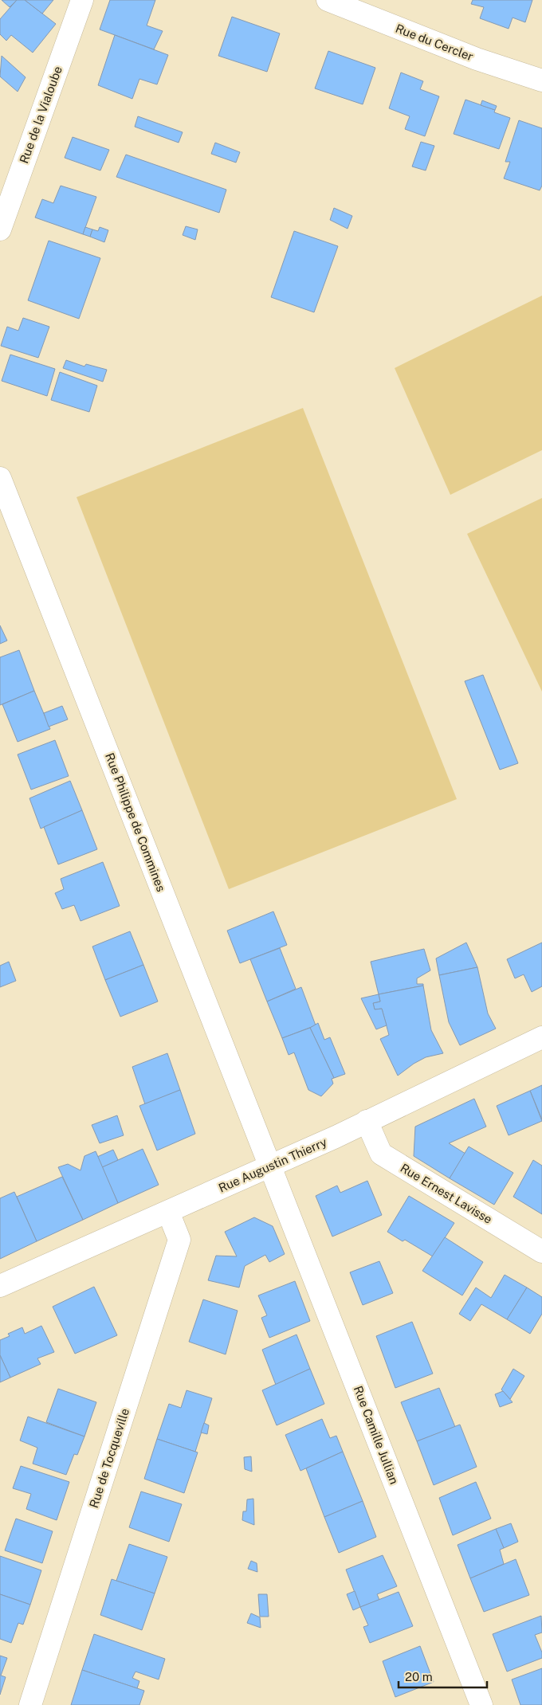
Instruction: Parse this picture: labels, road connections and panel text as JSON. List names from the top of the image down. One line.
{"streets":{"street":["Rue du Cercler","Rue de la Vialoube","Rue Philippe de Commines","Rue Augustin Thierry","Rue Ernest Lavisse","Rue Camille Jullian","Rue de Tocqueville"]},"crossings":[["Rue Philippe de Commines","Rue Augustin Thierry"],["Rue Philippe de Commines","Rue Camille Jullian"],["Rue Augustin Thierry","Rue Ernest Lavisse"],["Rue Augustin Thierry","Rue Camille Jullian"],["Rue Augustin Thierry","Rue de Tocqueville"]],"scale_bar":"20 m"}
